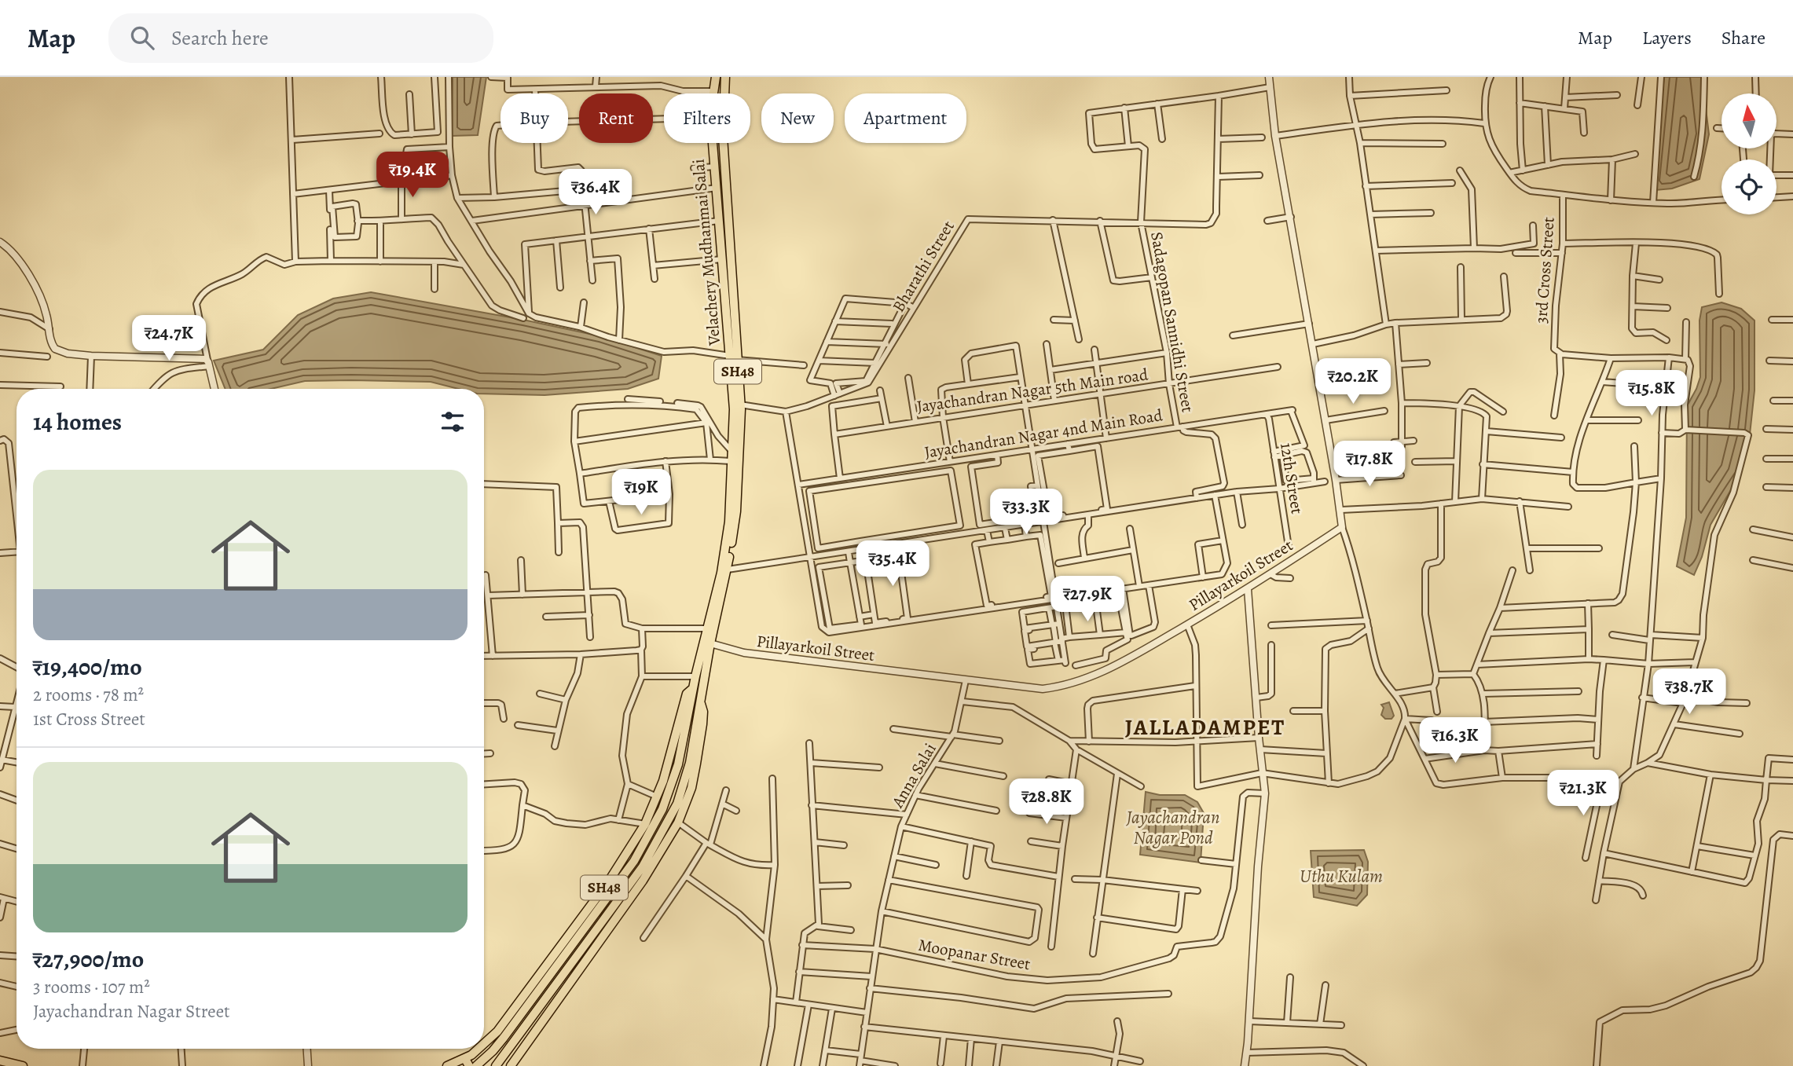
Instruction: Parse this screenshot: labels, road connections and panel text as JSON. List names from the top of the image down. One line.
{"streets":{"main road":["Velachery Mudhanmai Salai","SH48"],"street":["Bharathi Street","3rd Cross Street","Sadagopan Sannidhi Street","Jayachandran Nagar 5th Main road","Jayachandran Nagar 4nd Main Road","12th Street","Pillayarkoil Street","Anna Salai","Moopanar Street"]},"crossings":[["Velachery Mudhanmai Salai","Bharathi Street"],["Velachery Mudhanmai Salai","SH48"],["Velachery Mudhanmai Salai","Pillayarkoil Street"],["Bharathi Street","Sadagopan Sannidhi Street"],["Sadagopan Sannidhi Street","Jayachandran Nagar 5th Main road"],["Sadagopan Sannidhi Street","Jayachandran Nagar 4nd Main Road"],["Jayachandran Nagar 4nd Main Road","12th Street"],["Pillayarkoil Street","Anna Salai"],["Anna Salai","Moopanar Street"]],"districts":["JALLADAMPET"],"water":["Jayachandran Nagar Pond","Uthu Kulam"],"north":"top","page":{"header":"Map","search":"Search here","nav":["Map","Layers","Share"],"chip":["Buy","Rent","Filters","New","Apartment"],"price":["₹19.4K","₹36.4K","₹24.7K","₹20.2K","₹15.8K","₹17.8K","₹19K","₹33.3K","₹35.4K","₹27.9K","₹38.7K","₹16.3K","₹21.3K","₹28.8K"],"heading":"14 homes","list":[{"name":"₹19,400/mo","note":"2 rooms · 78 m² · 1st Cross Street"},{"name":"₹27,900/mo","note":"3 rooms · 107 m² · Jayachandran Nagar Street"}]}}
